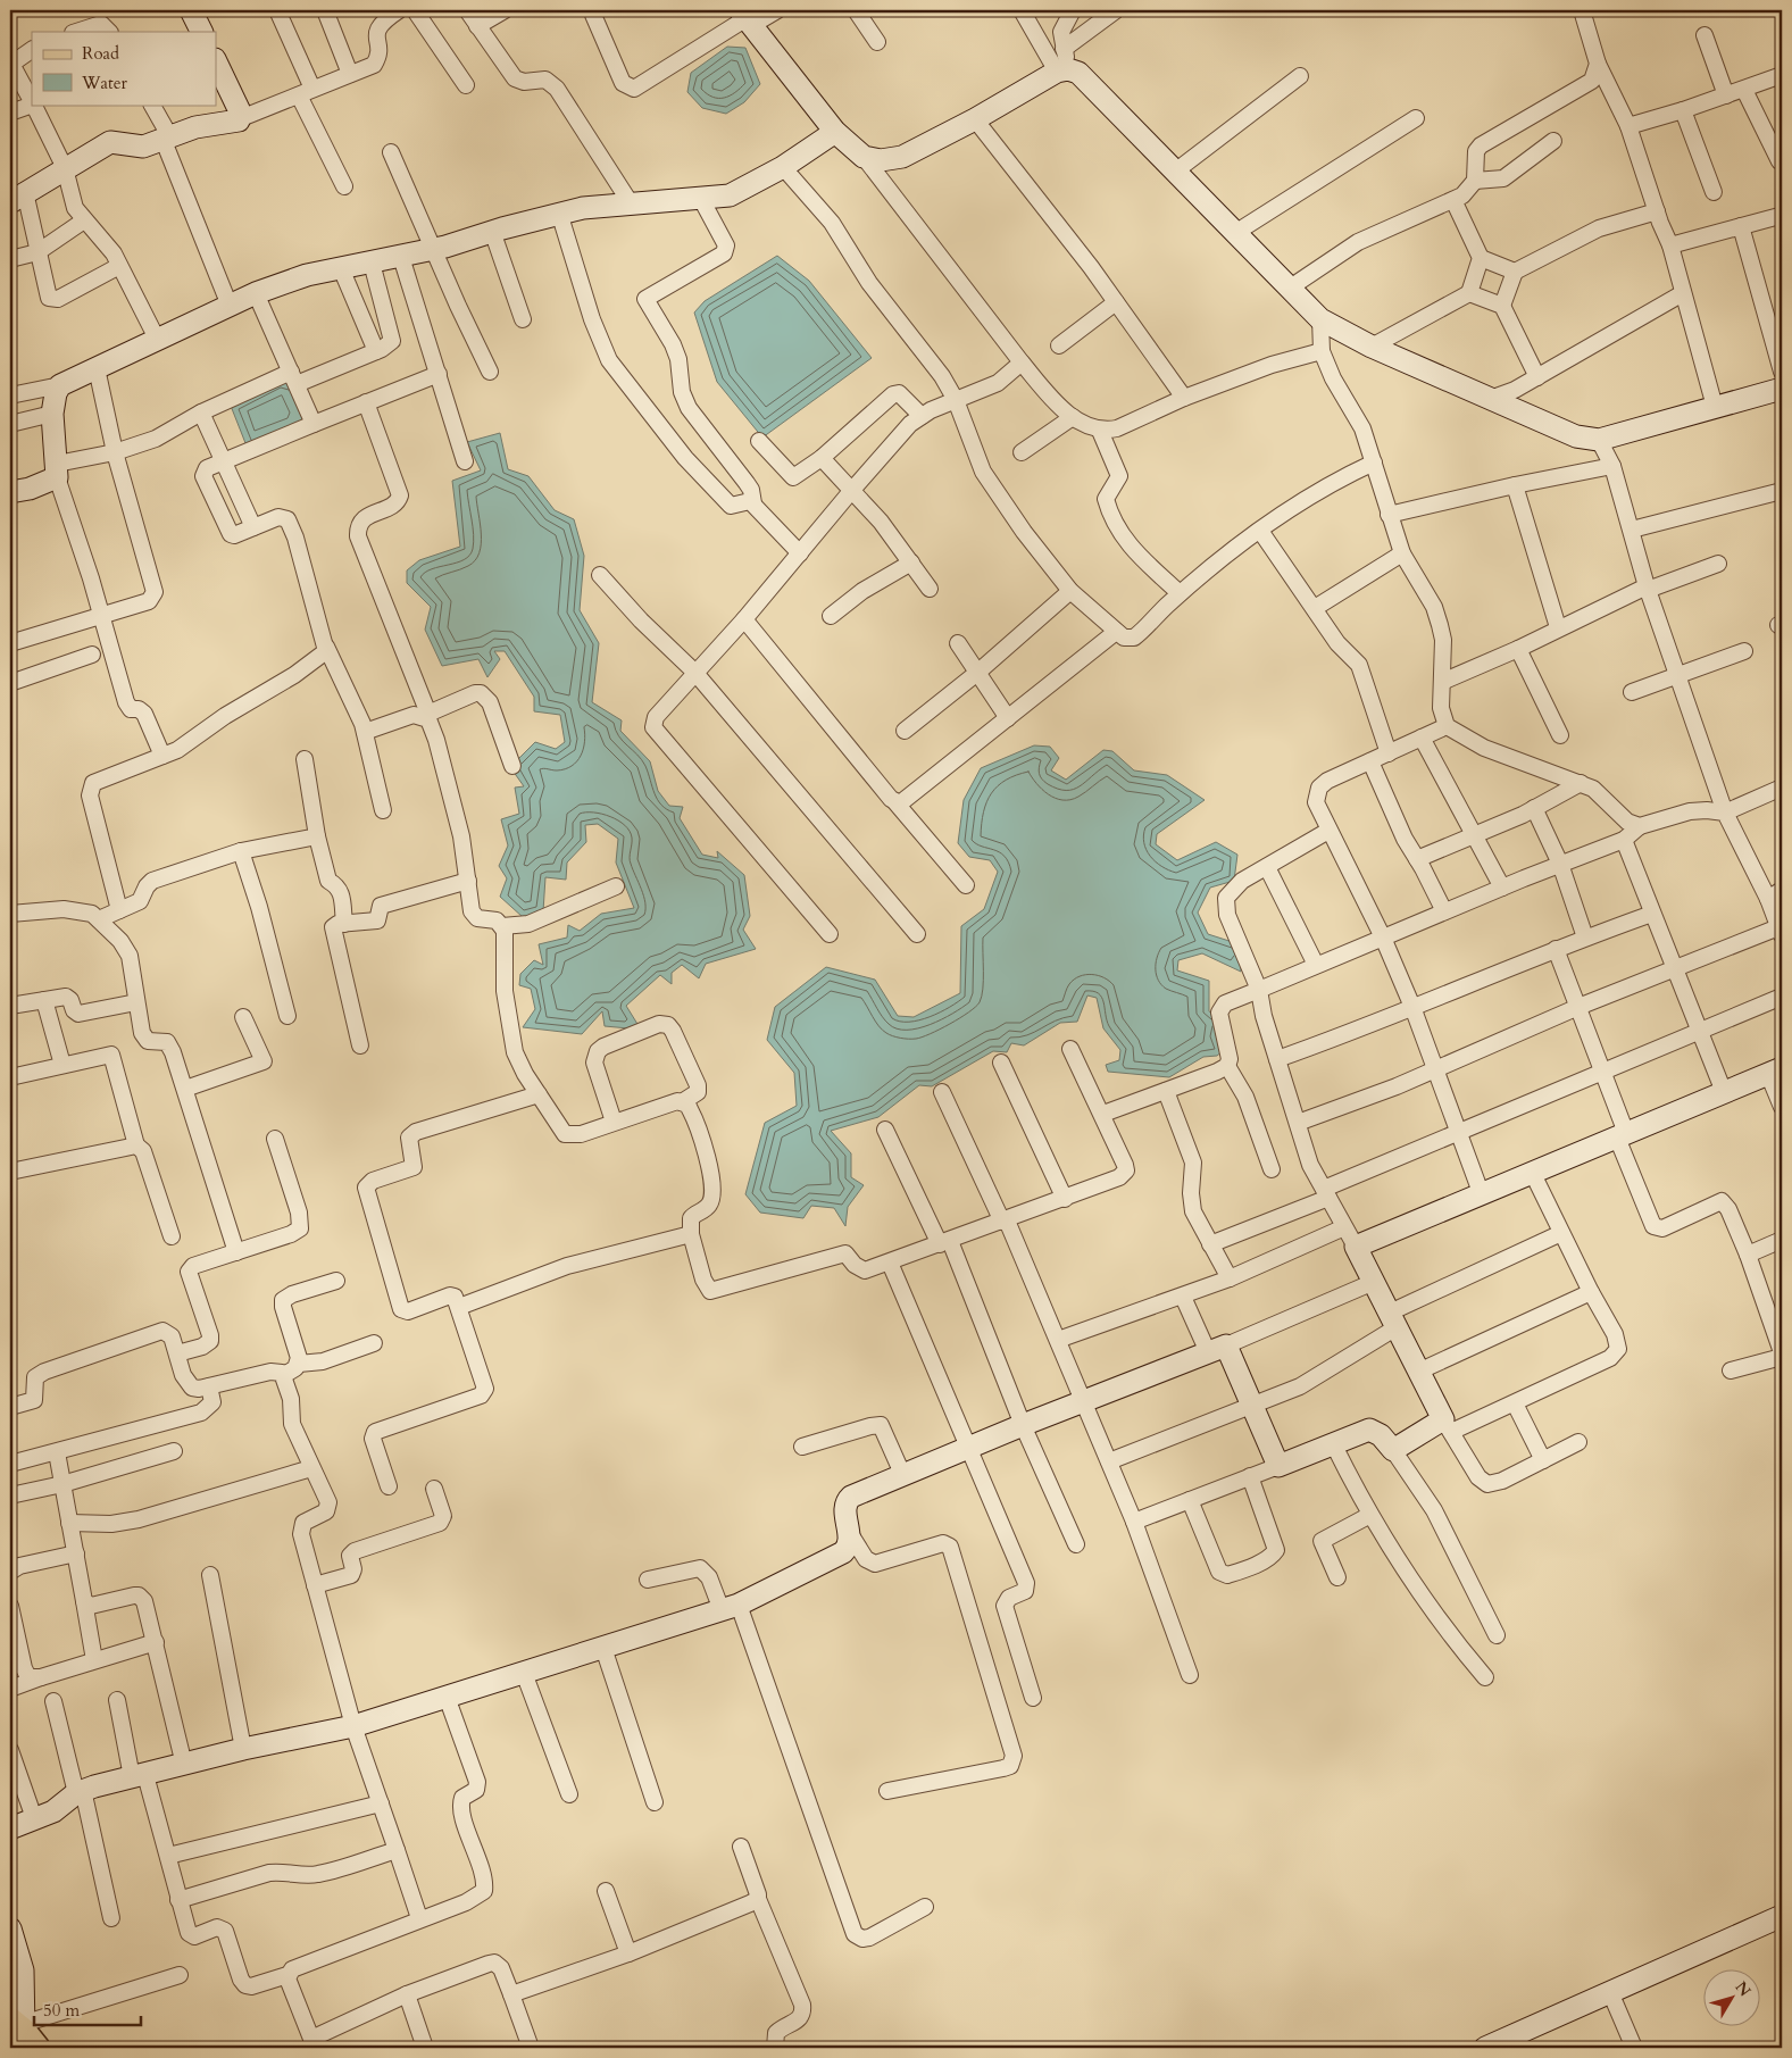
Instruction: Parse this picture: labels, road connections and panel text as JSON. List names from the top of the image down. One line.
{"legend":["Road","Water"],"scale_bar":"50 m","north":"top right"}
